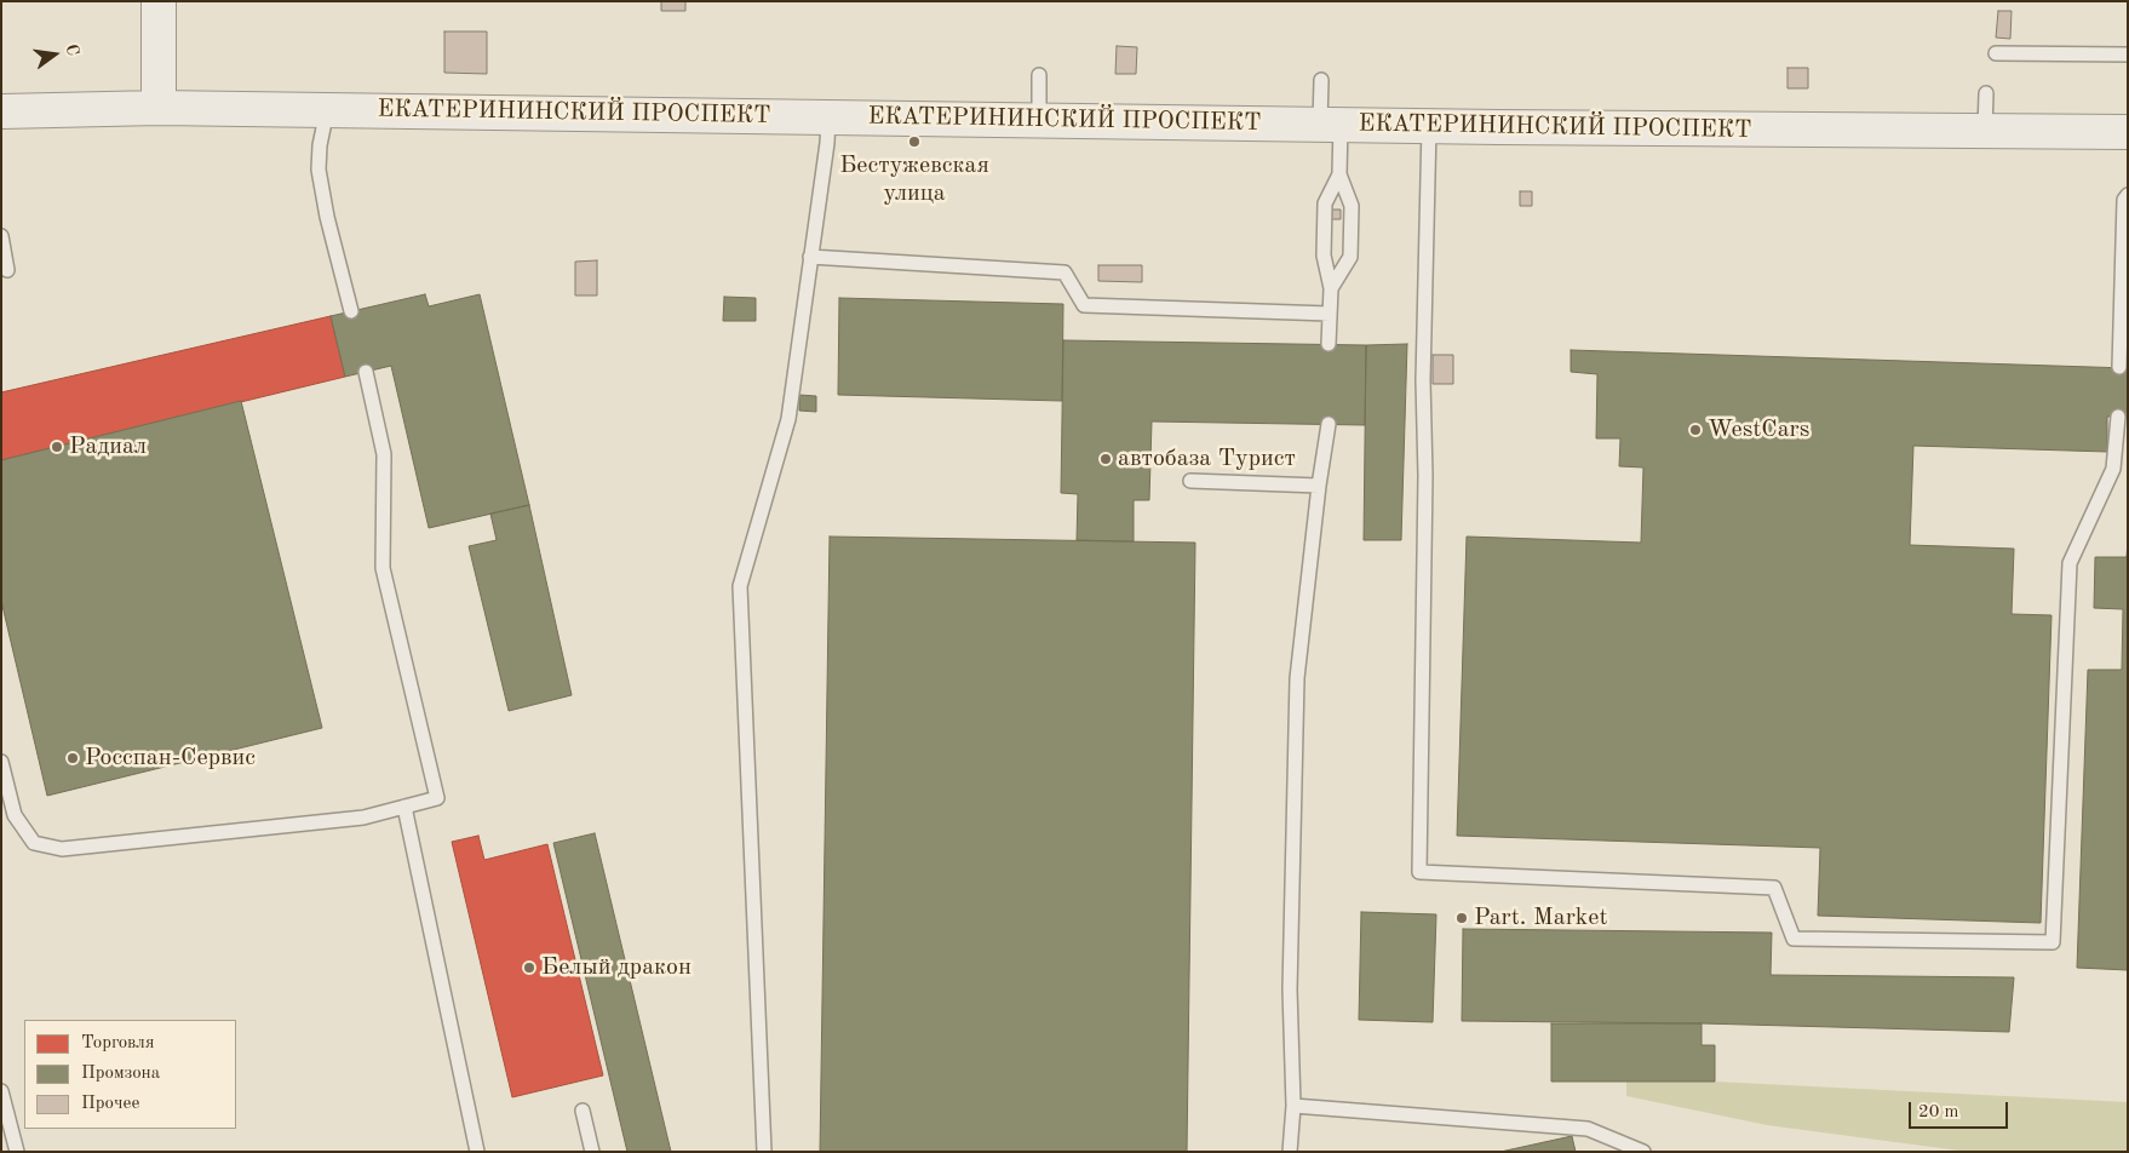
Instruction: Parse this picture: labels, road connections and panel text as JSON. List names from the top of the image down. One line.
{"streets":{"street":["ЕКАТЕРИНИНСКИЙ ПРОСПЕКТ"]},"places":["Бестужевская улица","WestCars","Радиал","автобаза Турист","Росспан-Сервис","Part. Market","Белый дракон"],"legend":["Торговля","Промзона","Прочее"],"scale_bar":"20 m","north":"right"}
